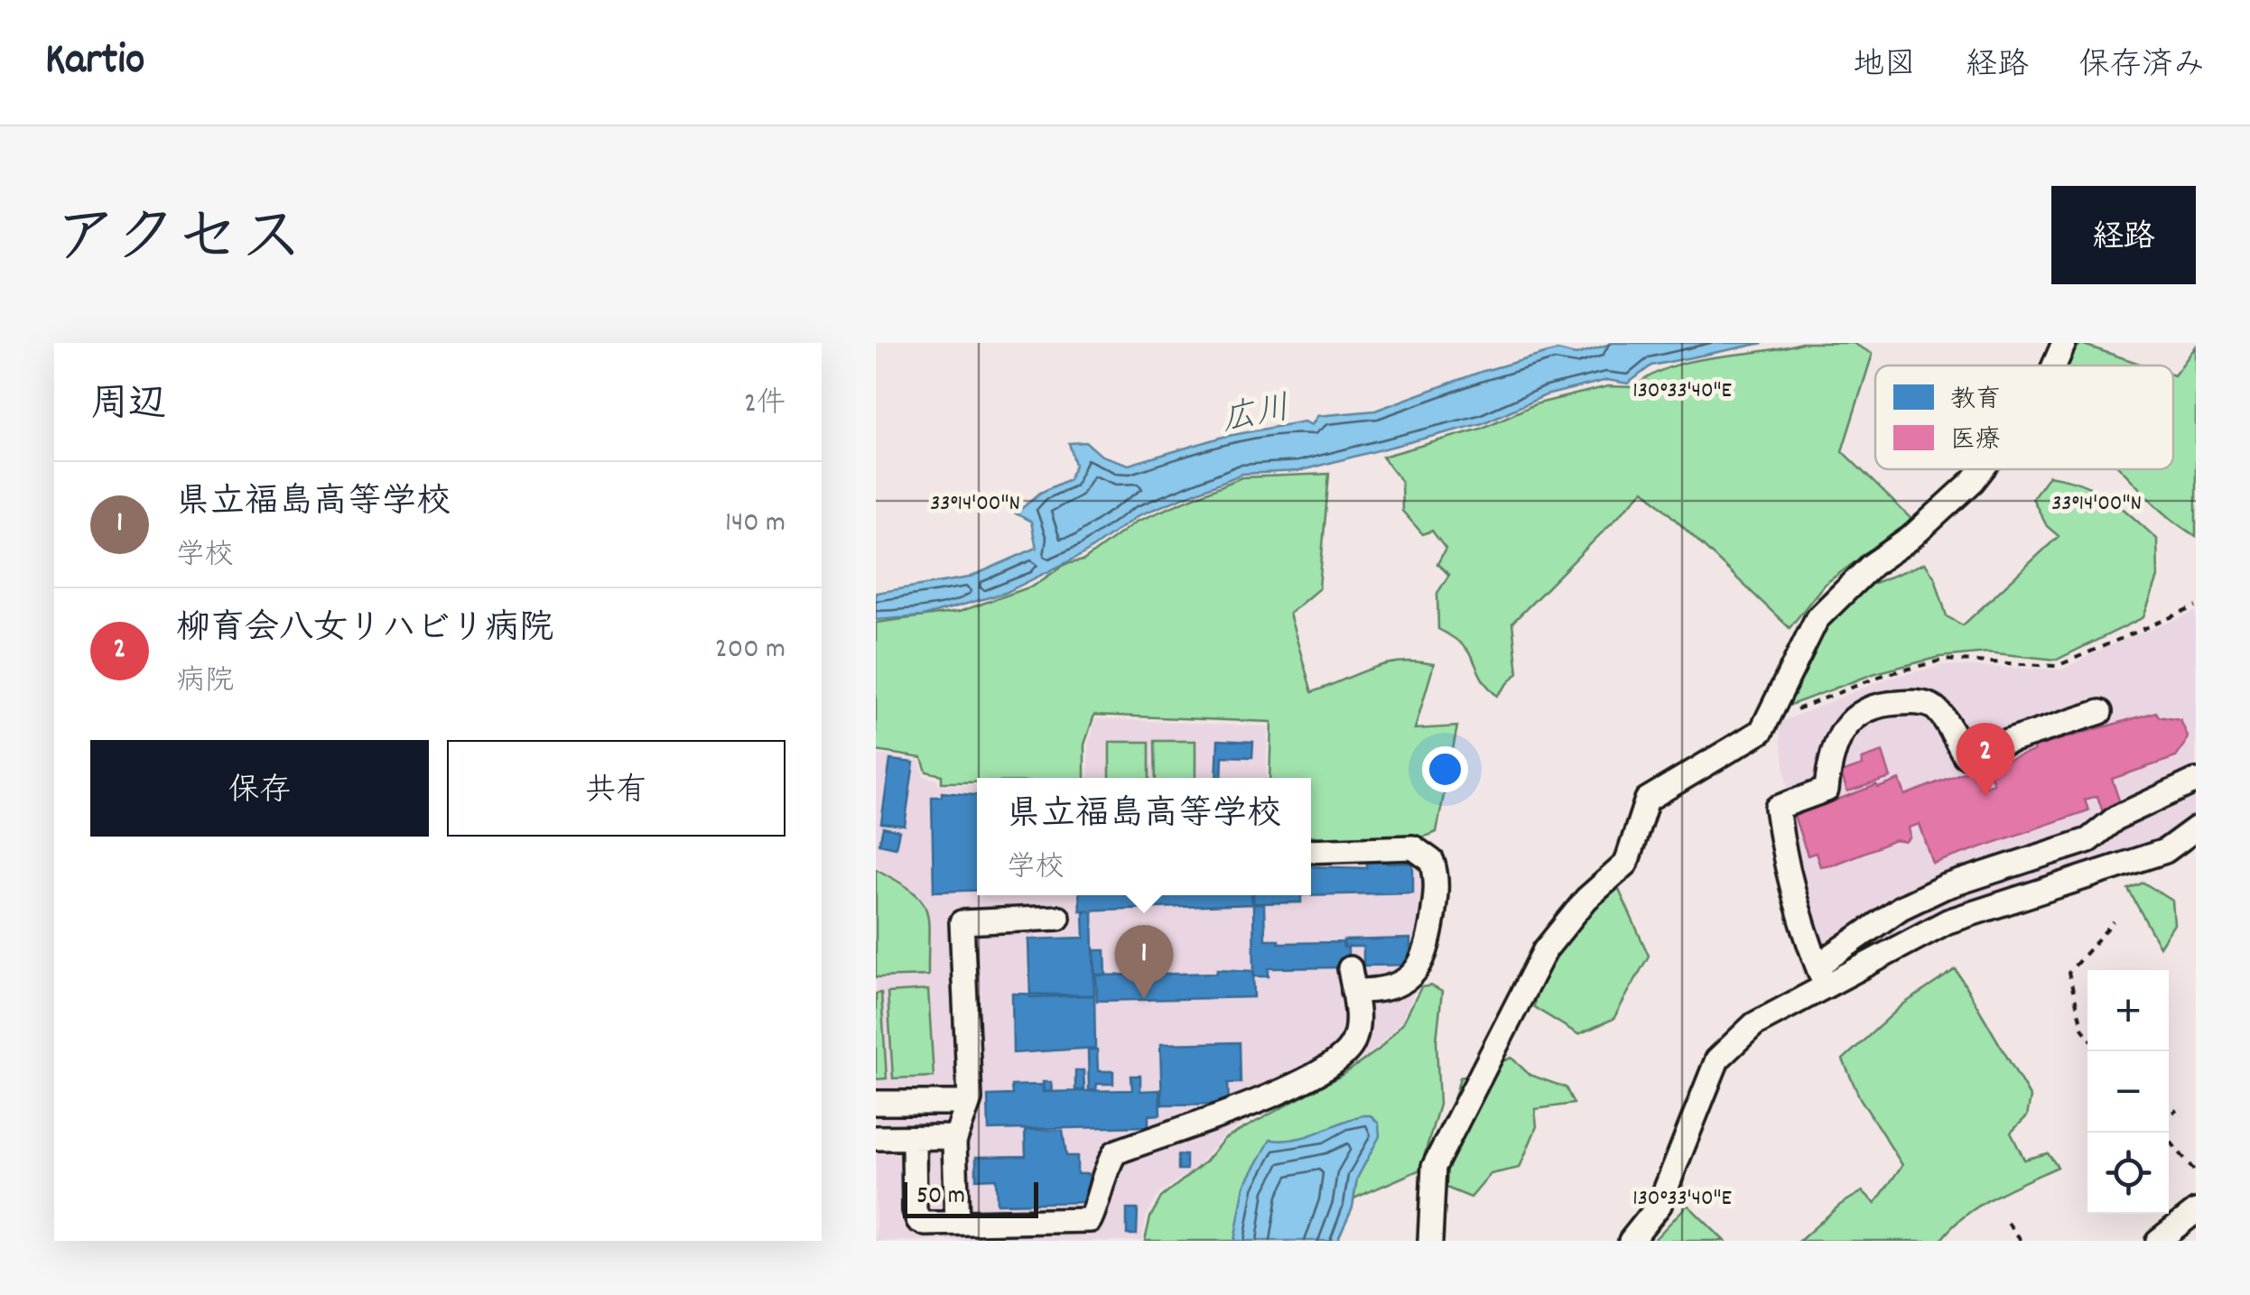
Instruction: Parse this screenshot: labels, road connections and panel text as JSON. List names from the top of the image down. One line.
{"water":["広川"],"legend":["教育","医療"],"scale_bar":"50 m","page":{"header":"Kartio","nav":["地図","経路","保存済み"],"title":"アクセス","buttons":["経路",["保存","共有"]],"heading":["周辺","2件"],"list":[{"mark":"1","name":"県立福島高等学校","note":"学校","value":"140 m"},{"mark":"2","name":"柳育会八女リハビリ病院","note":"病院","value":"200 m"}],"pins":["2","1"],"popup":["県立福島高等学校","学校"],"map_buttons":["+","−"],"scale":"50 m"},"coordinates":["130°33'40\"E","33°14'00\"N"]}
